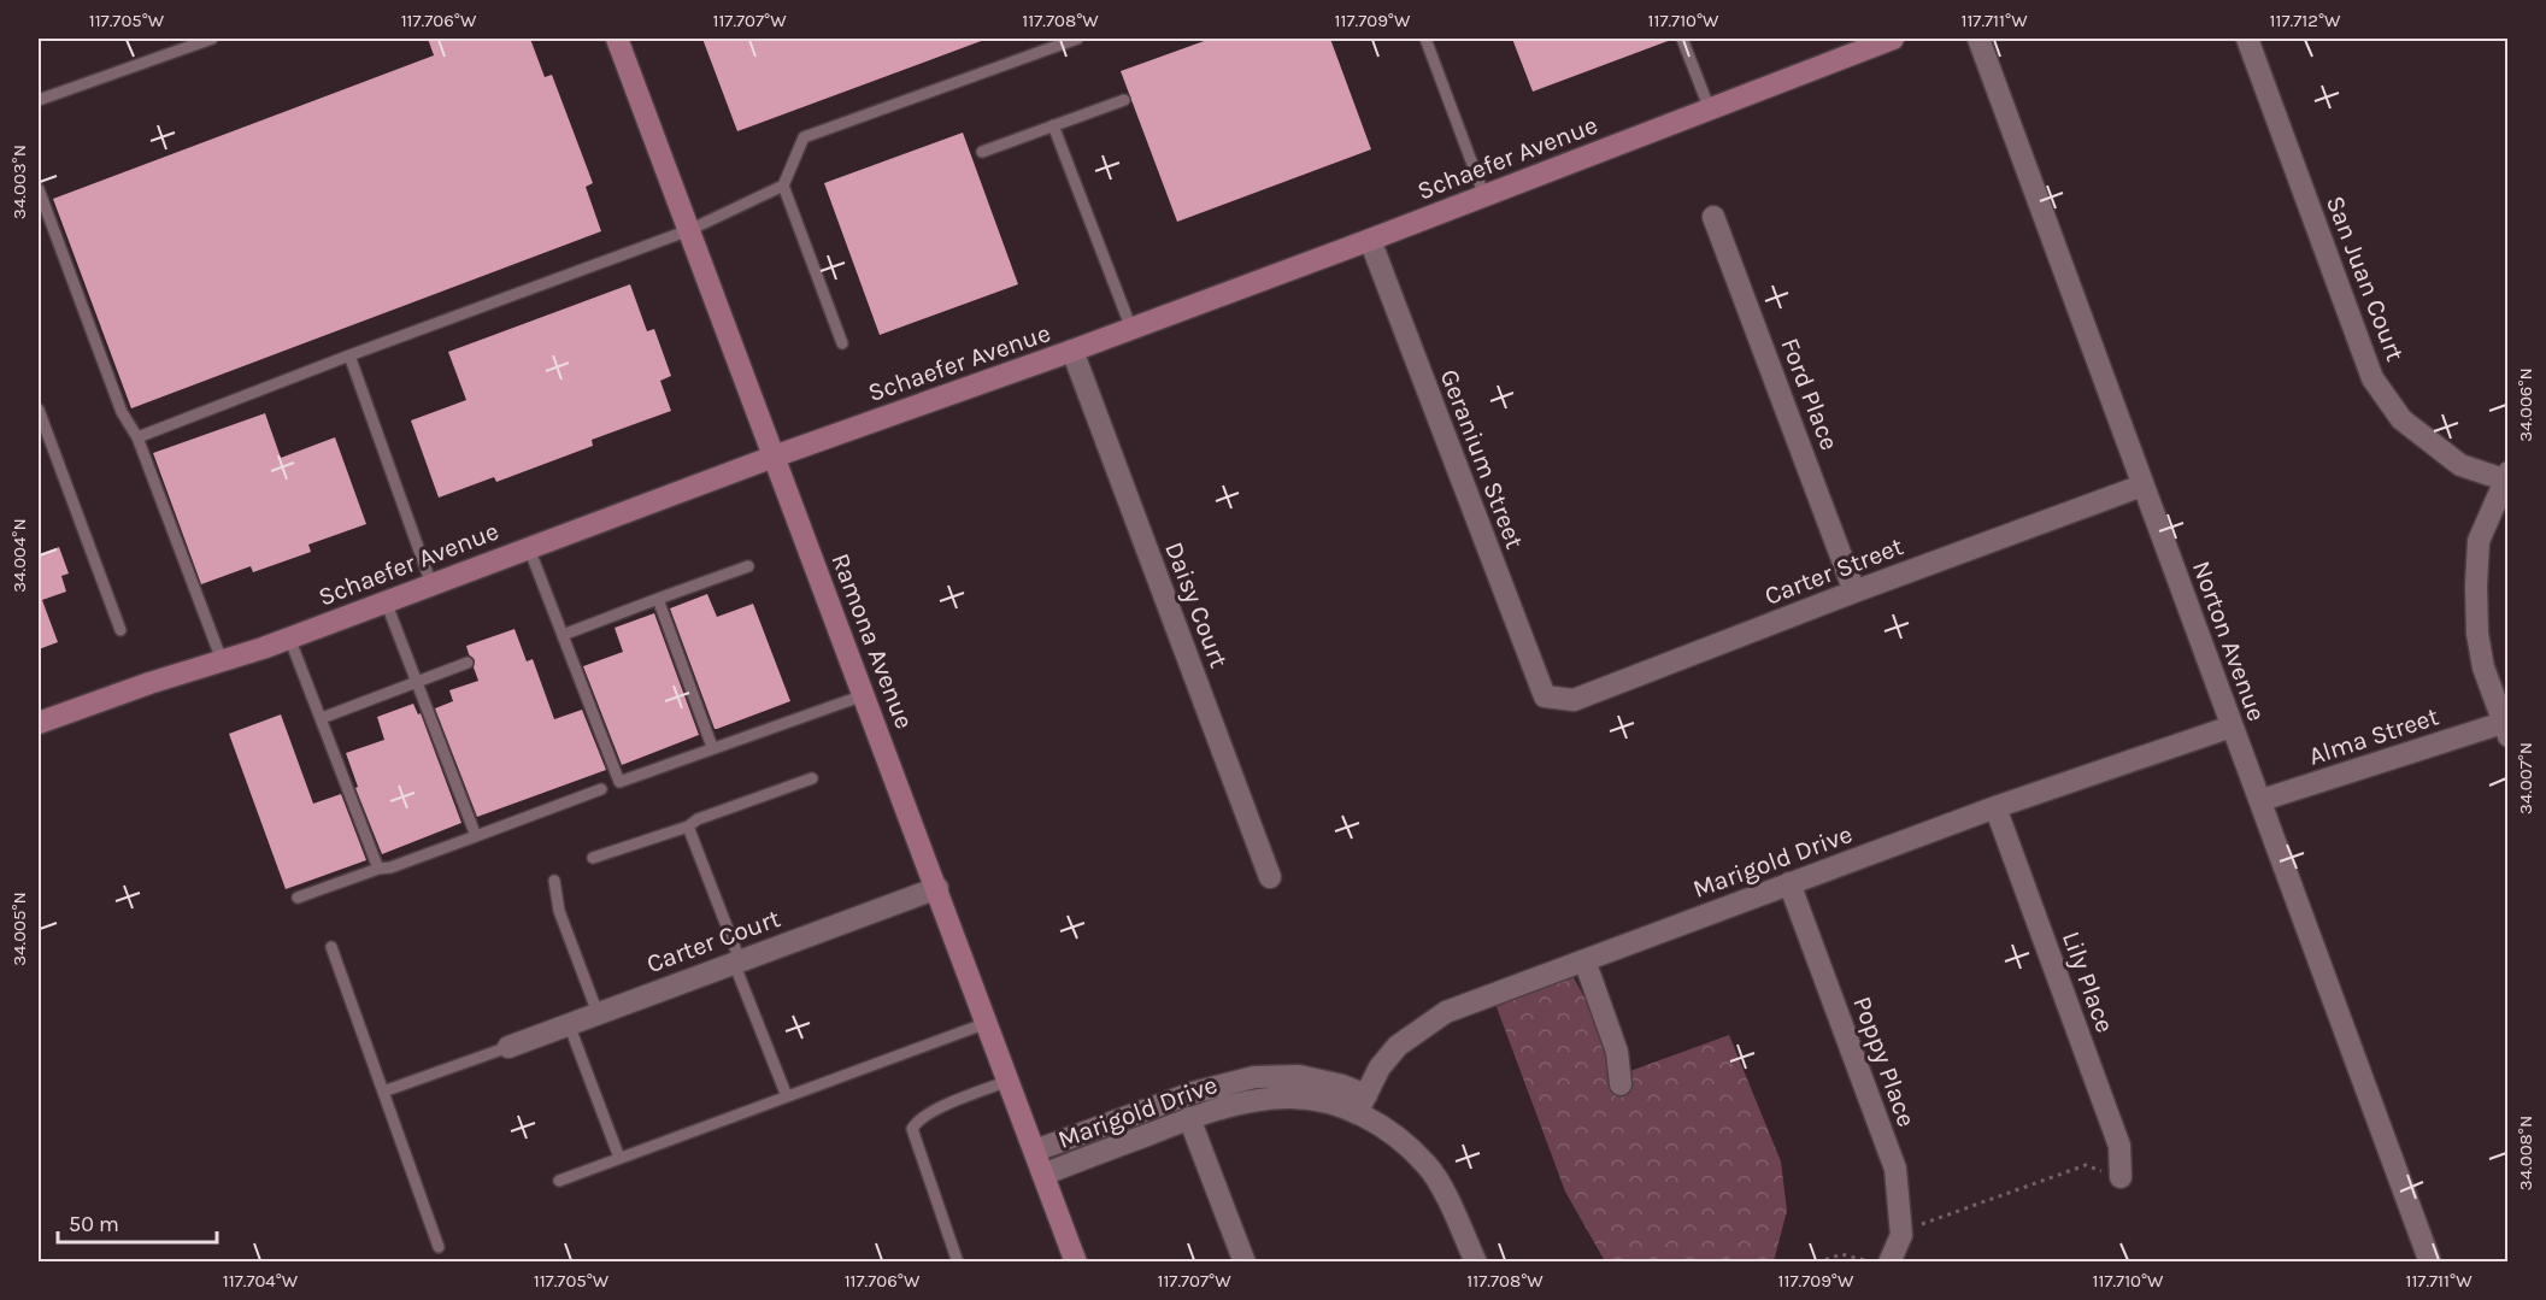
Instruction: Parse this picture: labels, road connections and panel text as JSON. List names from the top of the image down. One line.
{"streets":{"street":["Schaefer Avenue","San Juan Court","Ford Place","Geranium Street","Carter Street","Daisy Court","Ramona Avenue","Norton Avenue","Alma Street","Marigold Drive","Carter Court","Lily Place","Poppy Place"]},"crossings":[["Schaefer Avenue","Geranium Street"],["Schaefer Avenue","Daisy Court"],["Schaefer Avenue","Ramona Avenue"],["Ford Place","Carter Street"],["Geranium Street","Carter Street"],["Carter Street","Norton Avenue"],["Ramona Avenue","Marigold Drive"],["Ramona Avenue","Carter Court"],["Norton Avenue","Alma Street"],["Norton Avenue","Marigold Drive"],["Marigold Drive","Lily Place"],["Marigold Drive","Poppy Place"]],"scale_bar":"50 m","coordinates":["117.705°W","117.706°W","117.707°W","117.708°W","117.709°W","117.710°W","117.711°W","117.712°W","34.003°N","34.006°N","34.004°N","34.007°N","34.005°N","34.008°N","117.704°W"]}
